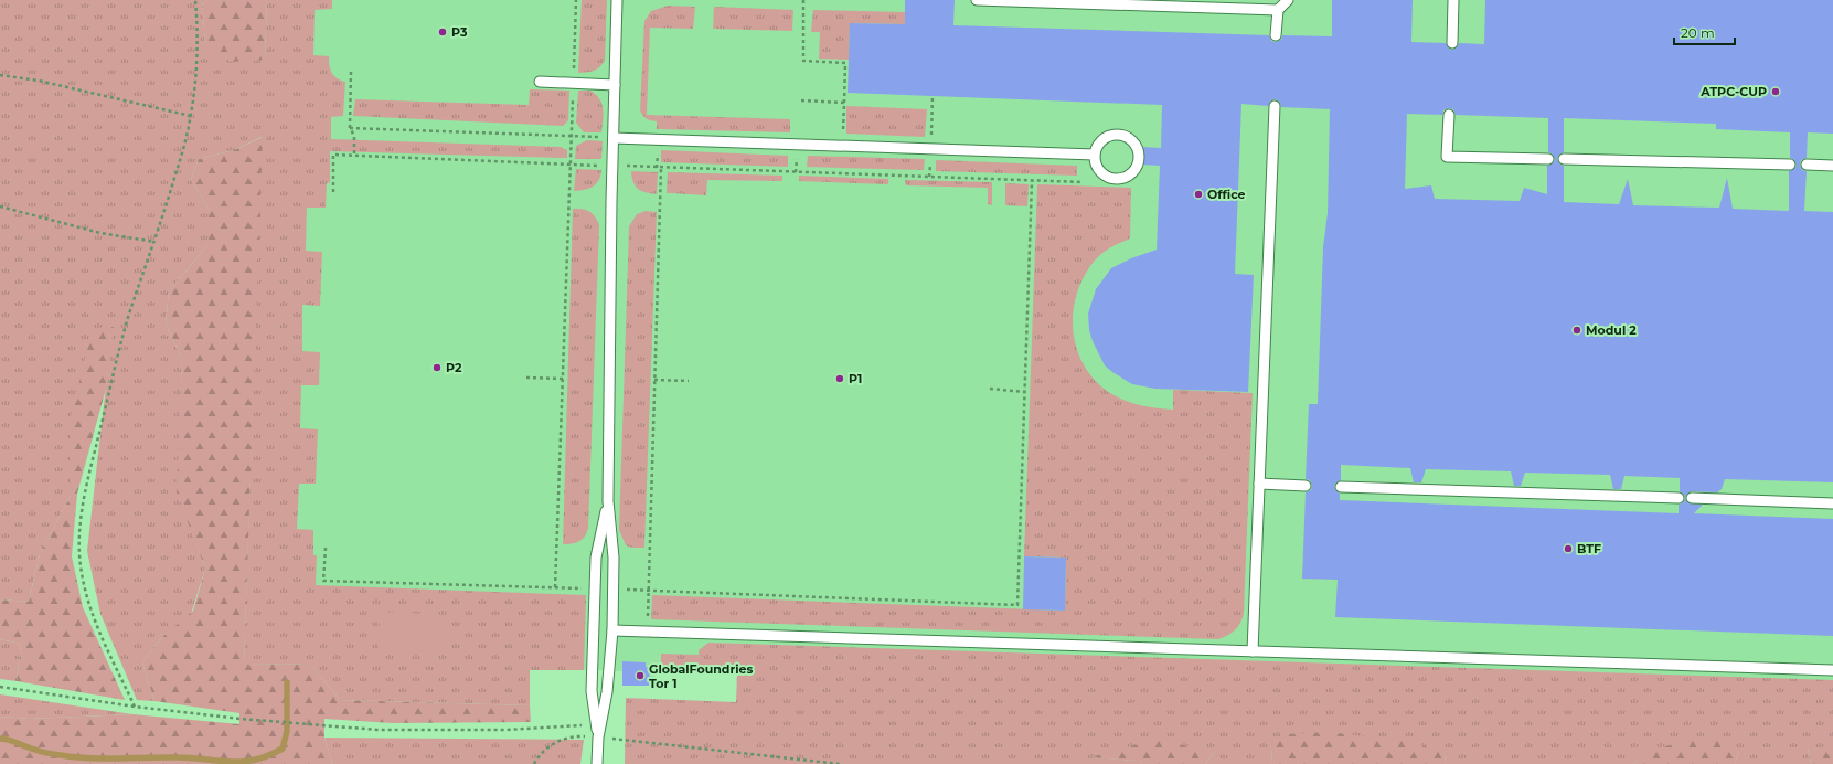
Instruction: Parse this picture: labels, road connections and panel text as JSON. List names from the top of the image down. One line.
{"places":["P3","ATPC-CUP","Office","Modul 2","P2","P1","BTF","GlobalFoundries Tor 1"],"scale_bar":"20 m"}
